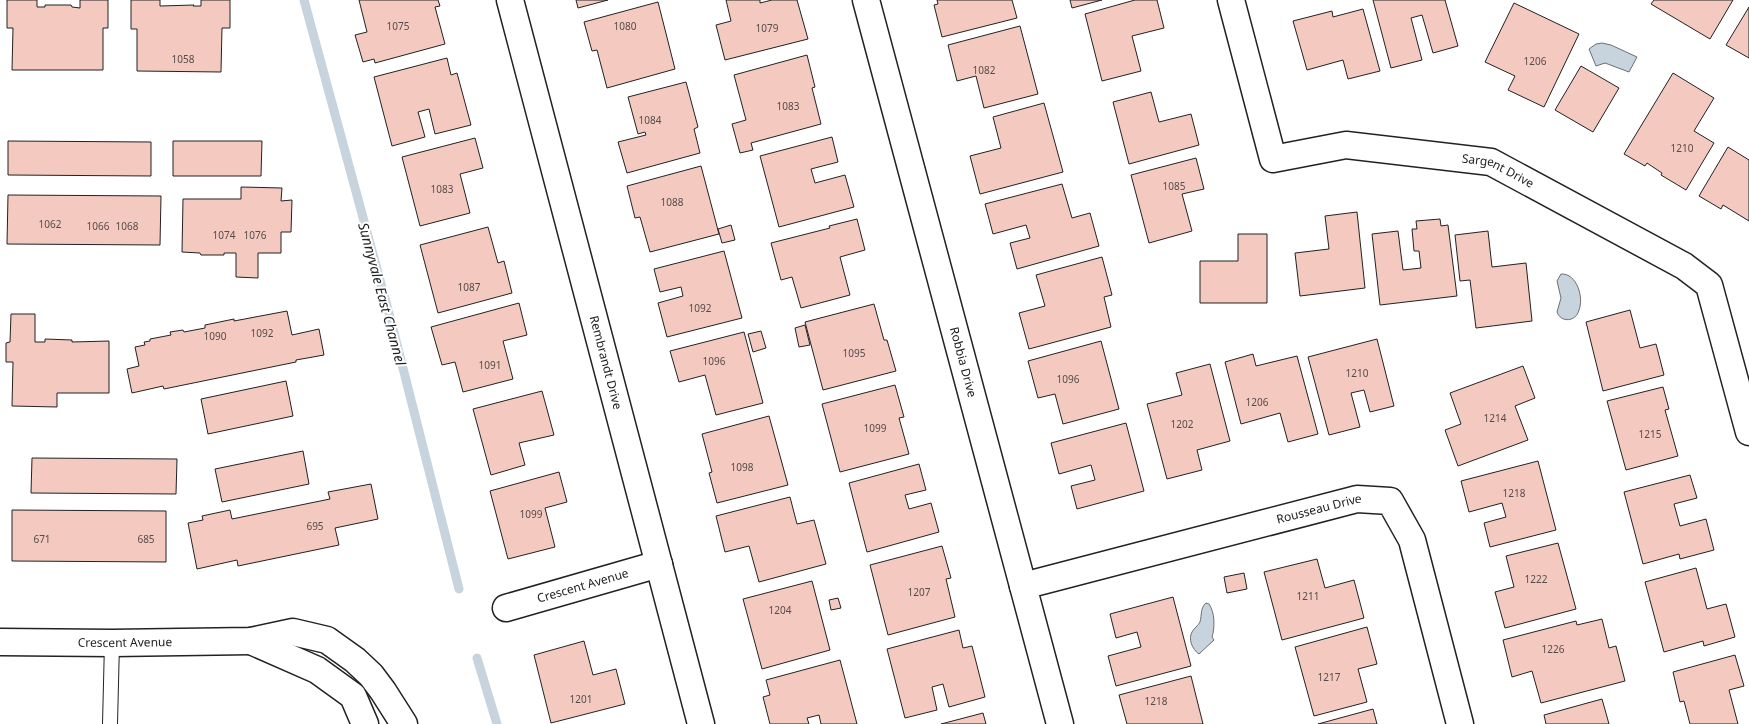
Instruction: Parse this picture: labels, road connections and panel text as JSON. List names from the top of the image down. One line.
{"streets":{"street":["Sargent Drive","Rembrandt Drive","Robbia Drive","Rousseau Drive","Crescent Avenue"]},"crossings":[["Rembrandt Drive","Crescent Avenue"],["Robbia Drive","Rousseau Drive"]],"water":["Sunnyvale East Channel"],"house_numbers":["1075","1080","1079","1058","1206","1082","1083","1084","1210","1085","1083","1088","1062","1066","1068","1074","1076","1087","1092","1092","1090","1095","1096","1091","1210","1096","1206","1214","1202","1099","1215","1098","1218","1099","695","671","685","1222","1207","1211","1204","1226","1217","1201","1218"]}
